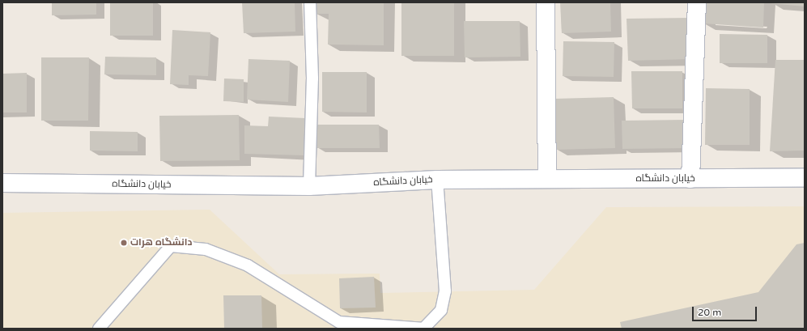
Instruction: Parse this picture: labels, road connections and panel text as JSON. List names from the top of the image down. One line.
{"streets":{"street":["خیابان دانشگاه"]},"places":["دانشگاه هرات"],"scale_bar":"20 m"}
